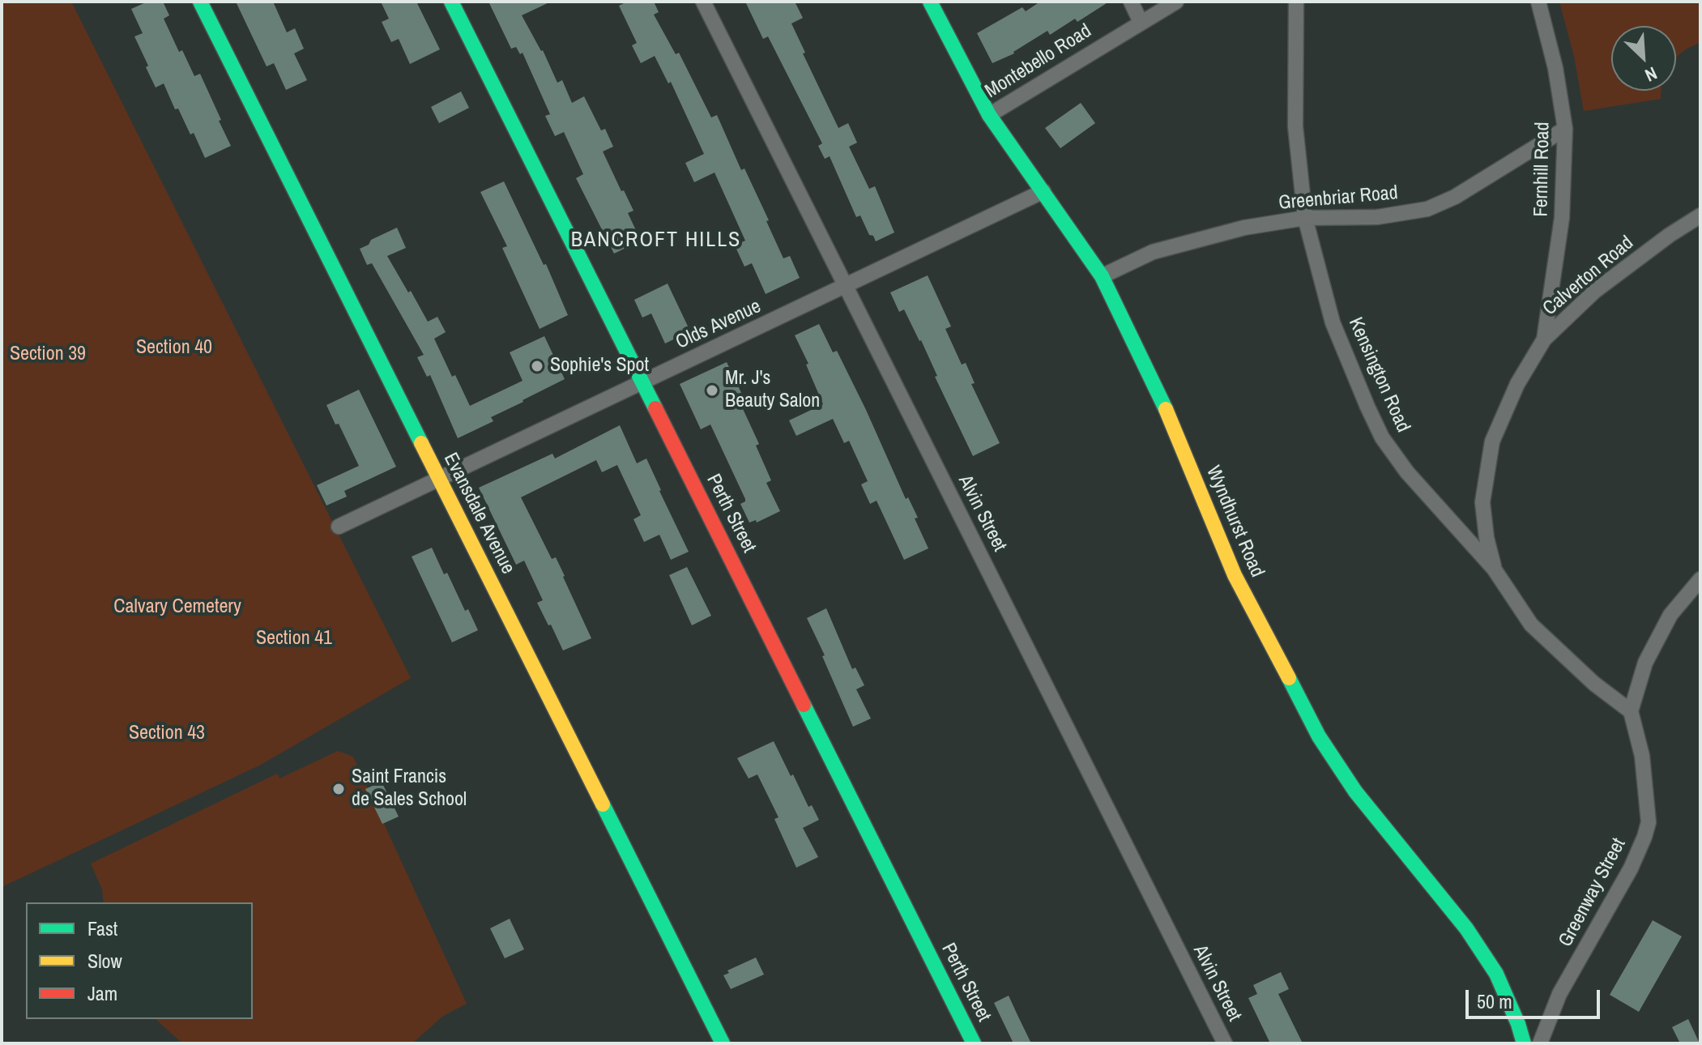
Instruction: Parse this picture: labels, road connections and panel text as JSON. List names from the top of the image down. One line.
{"streets":{"street":["Montebello Road","Fernhill Road","Greenbriar Road","Calverton Road","Olds Avenue","Kensington Road","Evansdale Avenue","Perth Street","Alvin Street","Wyndhurst Road","Greenway Street"]},"crossings":[["Montebello Road","Wyndhurst Road"],["Fernhill Road","Greenbriar Road"],["Fernhill Road","Calverton Road"],["Greenbriar Road","Kensington Road"],["Greenbriar Road","Wyndhurst Road"],["Calverton Road","Kensington Road"],["Olds Avenue","Evansdale Avenue"],["Olds Avenue","Perth Street"],["Olds Avenue","Alvin Street"],["Olds Avenue","Wyndhurst Road"],["Kensington Road","Greenway Street"]],"districts":["BANCROFT HILLS"],"parks":["Section 40","Section 39","Calvary Cemetery","Section 41","Section 43"],"places":["Sophie's Spot","Mr. J's Beauty Salon","Saint Francis de Sales School"],"legend":["Fast","Slow","Jam"],"scale_bar":"50 m","north":"bottom right"}
